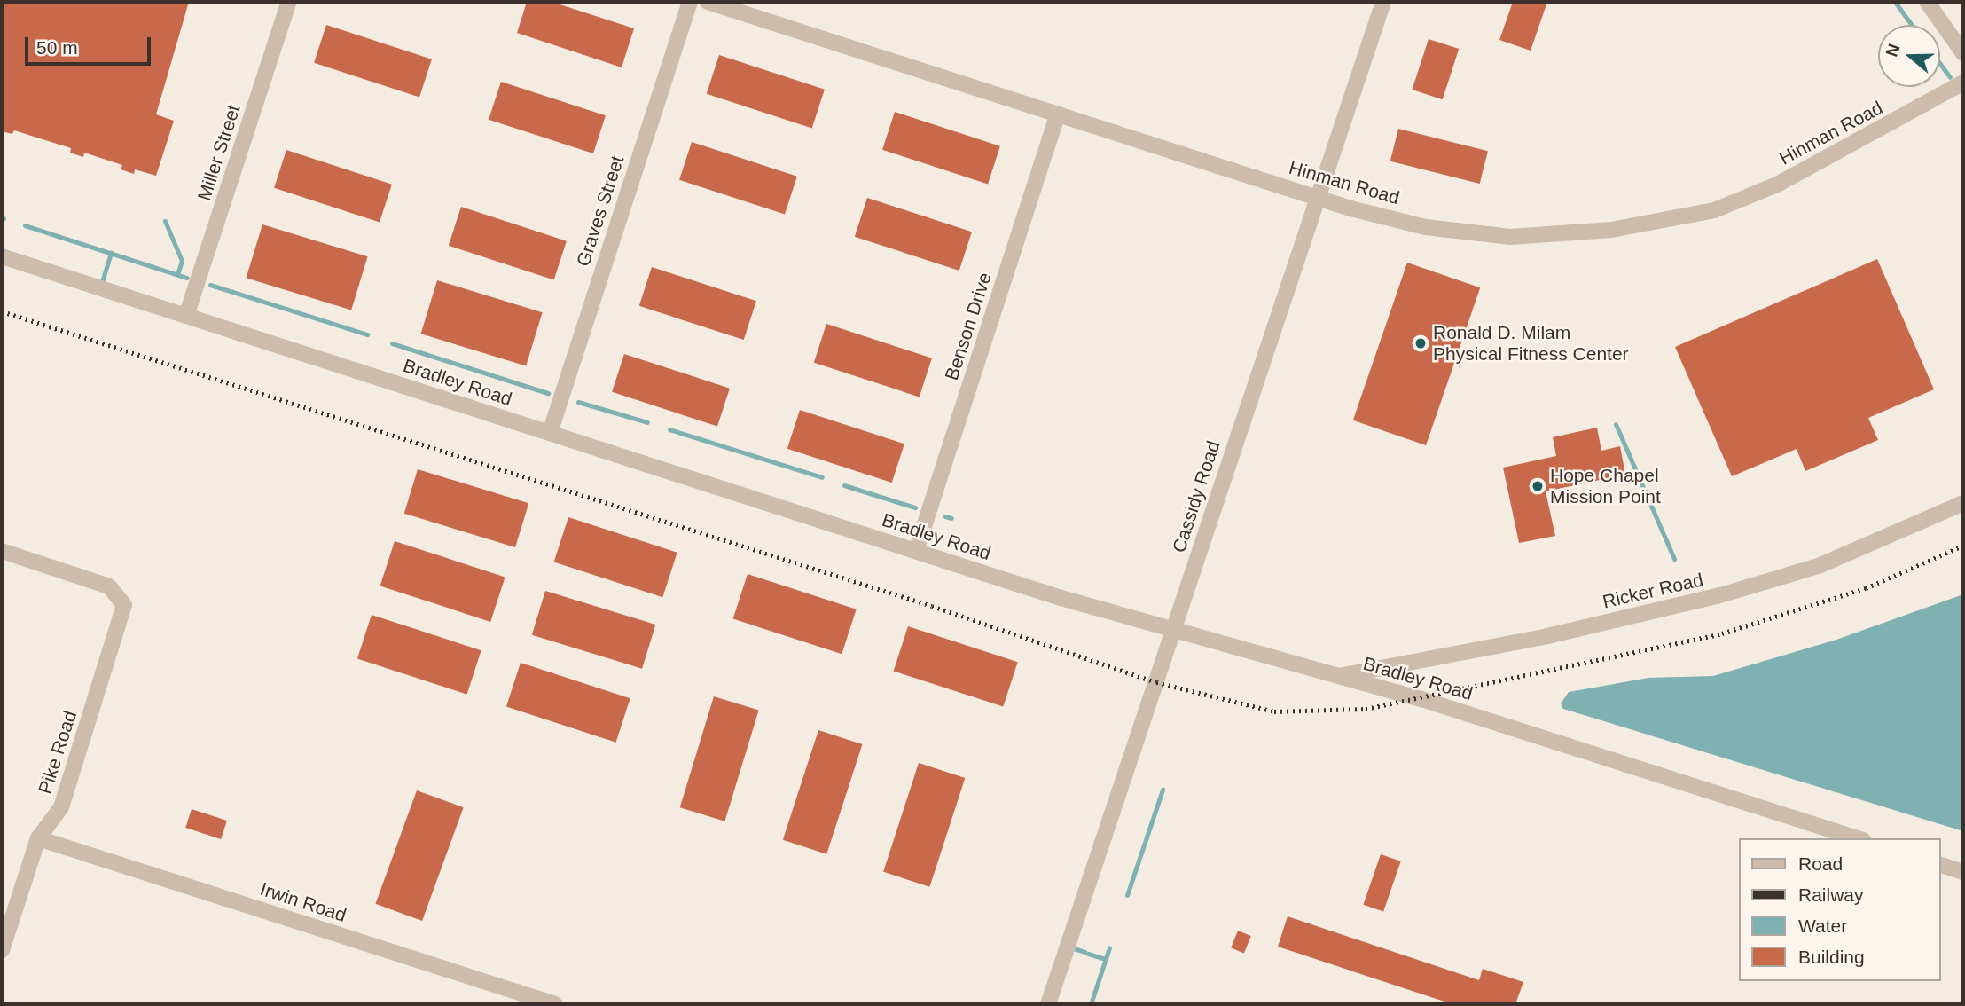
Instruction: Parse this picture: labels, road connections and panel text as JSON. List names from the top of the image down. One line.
{"streets":{"street":["Hinman Road","Miller Street","Graves Street","Benson Drive","Bradley Road","Cassidy Road","Ricker Road","Pike Road","Irwin Road"]},"crossings":[["Hinman Road","Benson Drive"],["Hinman Road","Cassidy Road"],["Miller Street","Bradley Road"],["Graves Street","Bradley Road"],["Benson Drive","Bradley Road"],["Bradley Road","Cassidy Road"],["Bradley Road","Ricker Road"],["Pike Road","Irwin Road"]],"places":["Ronald D. Milam Physical Fitness Center","Hope Chapel Mission Point"],"legend":["Road","Railway","Water","Building"],"scale_bar":"50 m","north":"left"}
